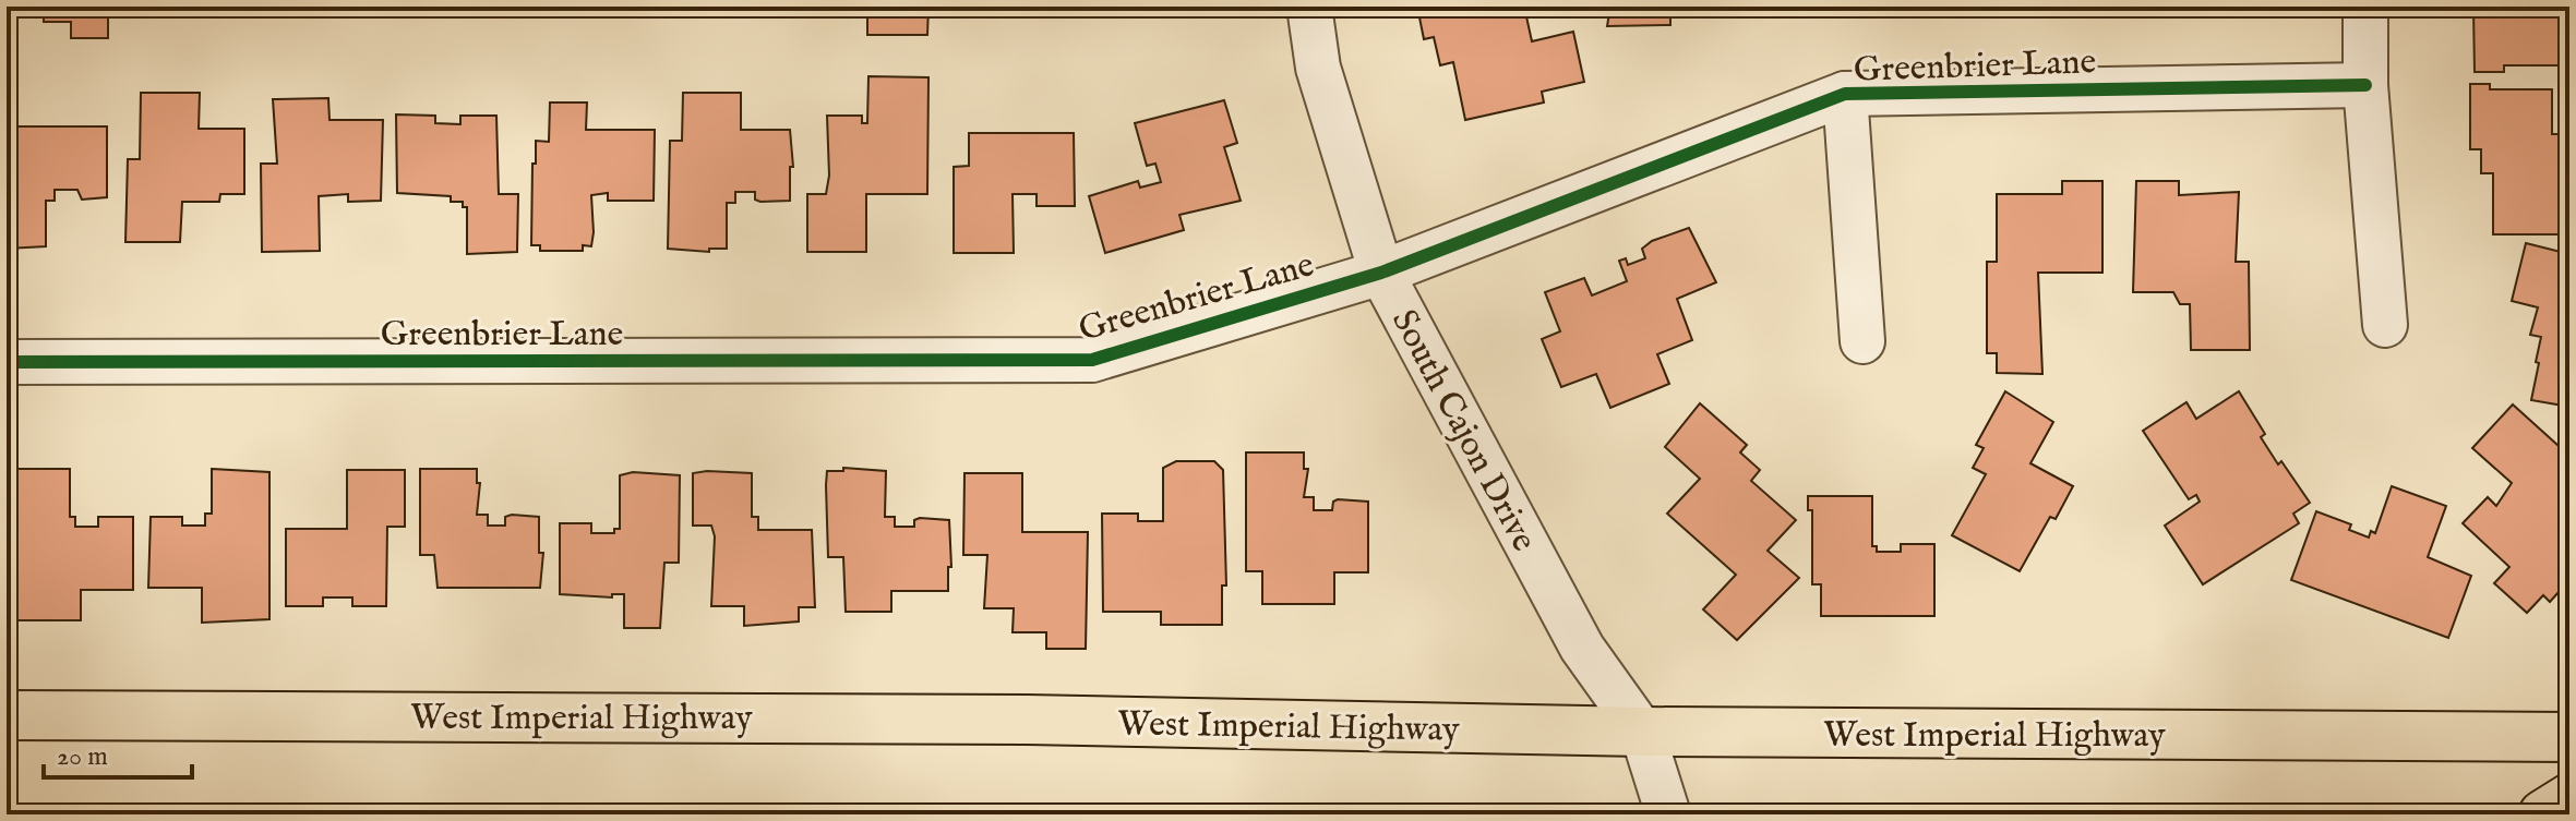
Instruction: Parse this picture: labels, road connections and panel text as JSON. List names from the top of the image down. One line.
{"streets":{"main road":["West Imperial Highway"],"street":["Greenbrier Lane","South Cajon Drive"]},"crossings":[["Greenbrier Lane","South Cajon Drive"],["South Cajon Drive","West Imperial Highway"]],"scale_bar":"20 m"}
